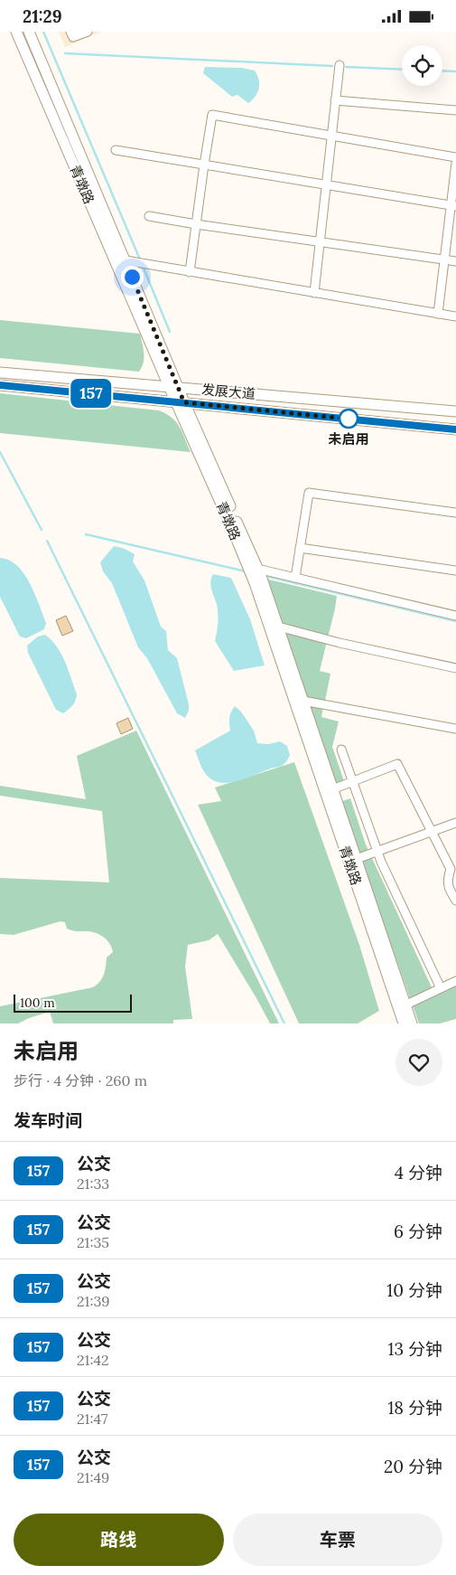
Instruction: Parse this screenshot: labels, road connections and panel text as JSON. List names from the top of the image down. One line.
{"streets":{"main road":["青墩路","发展大道"]},"crossings":[["青墩路","发展大道"]],"places":["未启用"],"lines":["bus line 157"],"scale_bar":"100 m","page":{"status":"21:29","on_map":"157","scale":"100 m","heading":[["未启用","步行 · 4 分钟 · 260 m"],"发车时间"],"list":[{"mark":"157","name":"公交","note":"21:33","value":"4 分钟"},{"mark":"157","name":"公交","note":"21:35","value":"6 分钟"},{"mark":"157","name":"公交","note":"21:39","value":"10 分钟"},{"mark":"157","name":"公交","note":"21:42","value":"13 分钟"},{"mark":"157","name":"公交","note":"21:47","value":"18 分钟"},{"mark":"157","name":"公交","note":"21:49","value":"20 分钟"}],"buttons":["路线","车票"]}}
